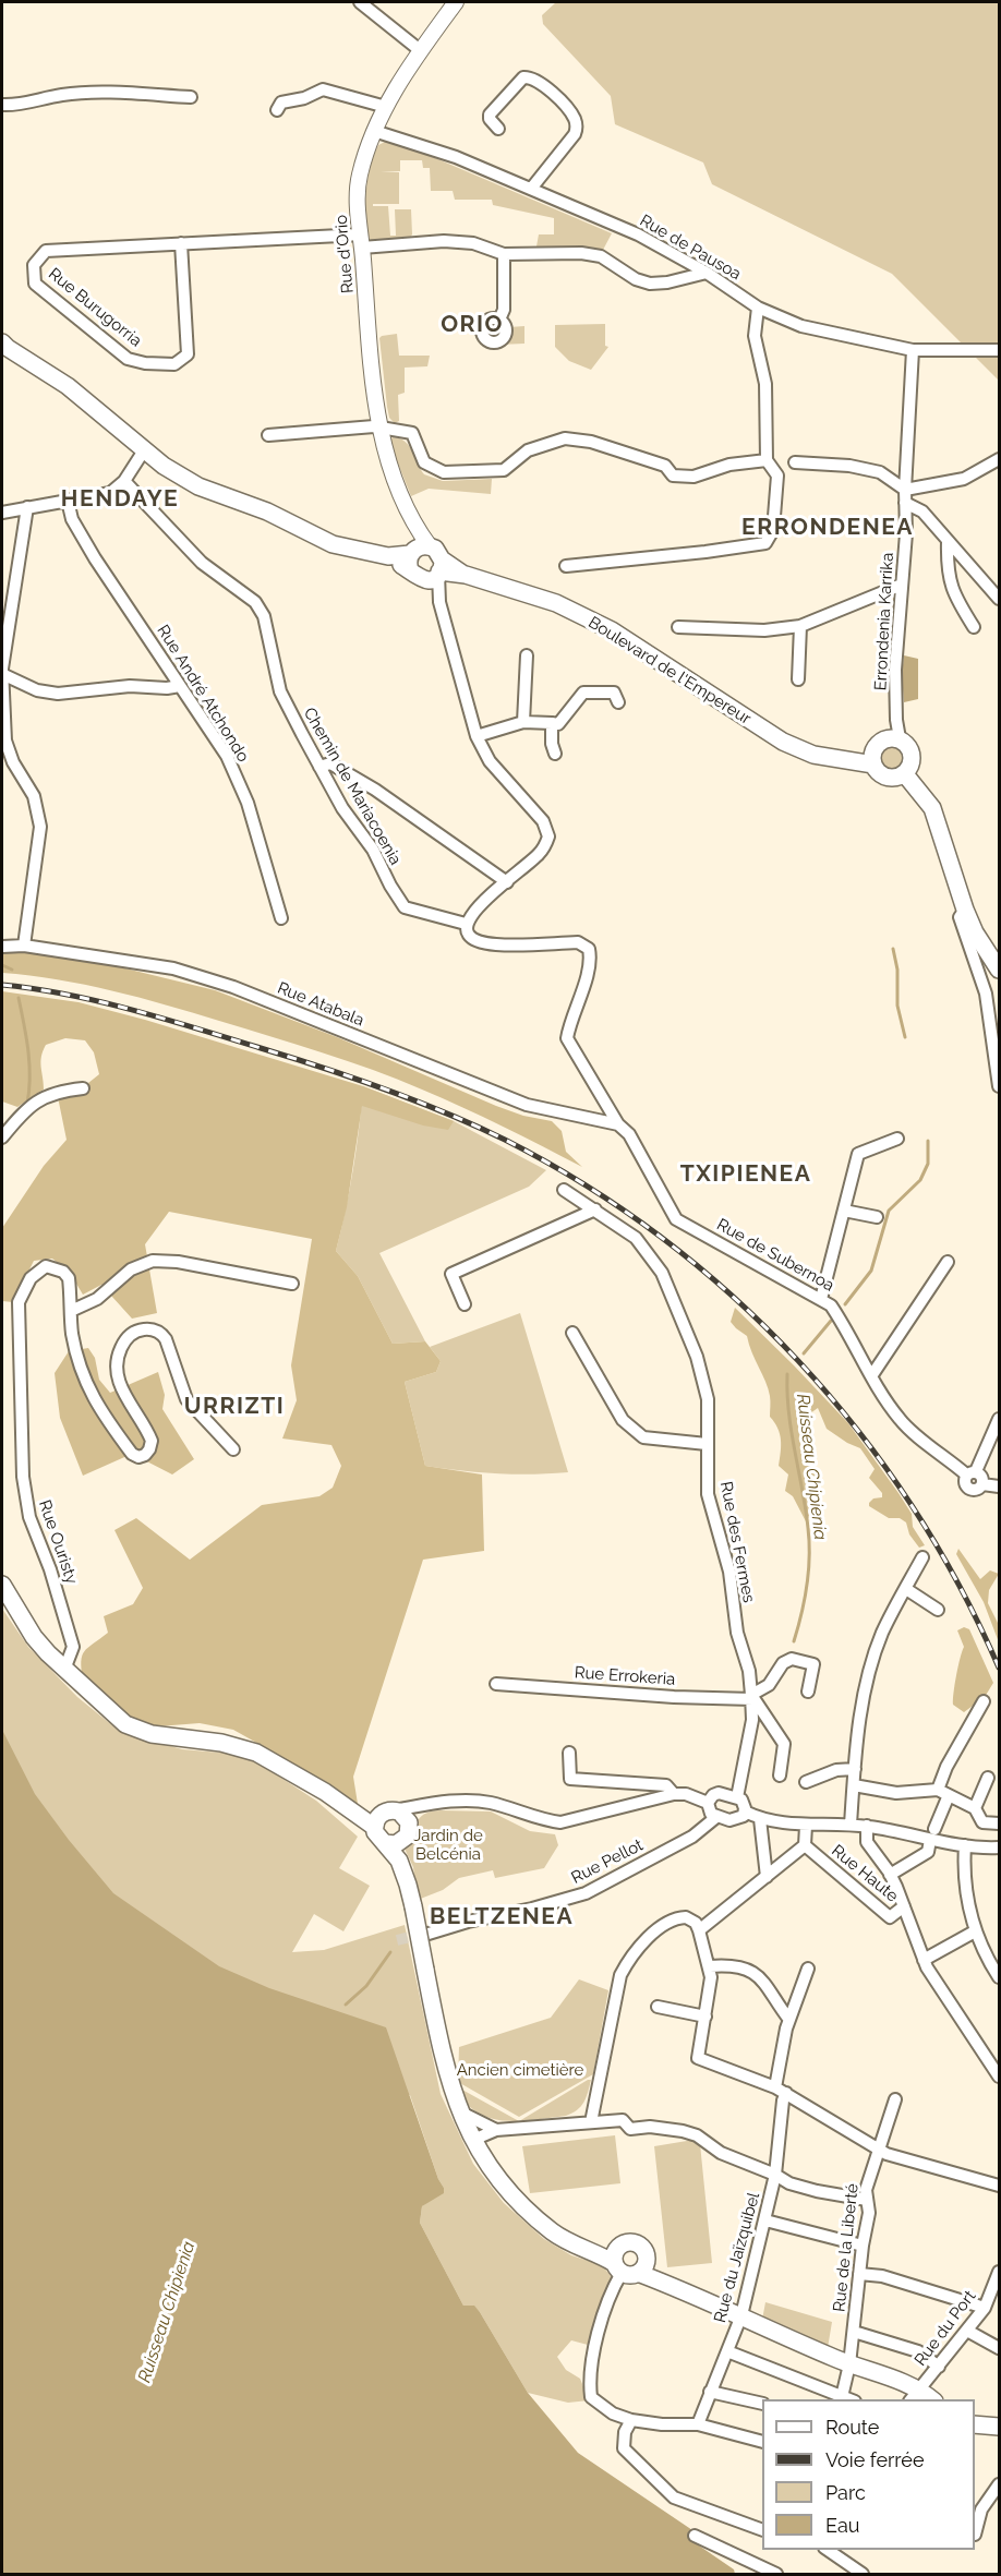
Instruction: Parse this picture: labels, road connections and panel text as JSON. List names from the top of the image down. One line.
{"streets":{"main road":["Boulevard de l'Empereur"],"street":["Rue de Pausoa","Rue d'Orio","Rue Burugorria","Errondenia Karrika","Rue André Atchondo","Chemin de Mariacoenia","Rue Atabala","Rue de Subernoa","Rue Ouristy","Rue des Fermes","Rue Errokeria","Rue Pellot","Rue Haute","Rue de la Liberté","Rue du Jaïzquibel","Rue du Port"]},"crossings":[["Rue de Pausoa","Rue d'Orio"],["Rue de Pausoa","Errondenia Karrika"],["Rue d'Orio","Rue Burugorria"],["Rue d'Orio","Boulevard de l'Empereur"],["Errondenia Karrika","Boulevard de l'Empereur"],["Chemin de Mariacoenia","Rue de Subernoa"],["Rue Atabala","Rue de Subernoa"],["Rue des Fermes","Rue Errokeria"],["Rue des Fermes","Rue Pellot"]],"districts":["ORIO","HENDAYE","ERRONDENEA","TXIPIENEA","URRIZTI","BELTZENEA"],"water":["Ruisseau Chipienia"],"parks":["Jardin de Belcénia","Ancien cimetière"],"legend":["Route","Voie ferrée","Parc","Eau"]}
